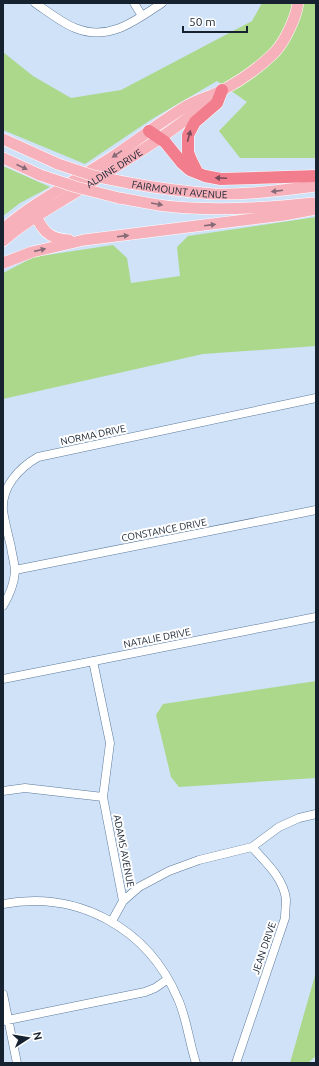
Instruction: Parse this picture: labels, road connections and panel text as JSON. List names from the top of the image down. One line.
{"streets":{"main road":["ALDINE DRIVE","FAIRMOUNT AVENUE"],"street":["NORMA DRIVE","CONSTANCE DRIVE","NATALIE DRIVE","ADAMS AVENUE","JEAN DRIVE"]},"crossings":[["NORMA DRIVE","CONSTANCE DRIVE"],["NATALIE DRIVE","ADAMS AVENUE"]],"scale_bar":"50 m","north":"right"}
